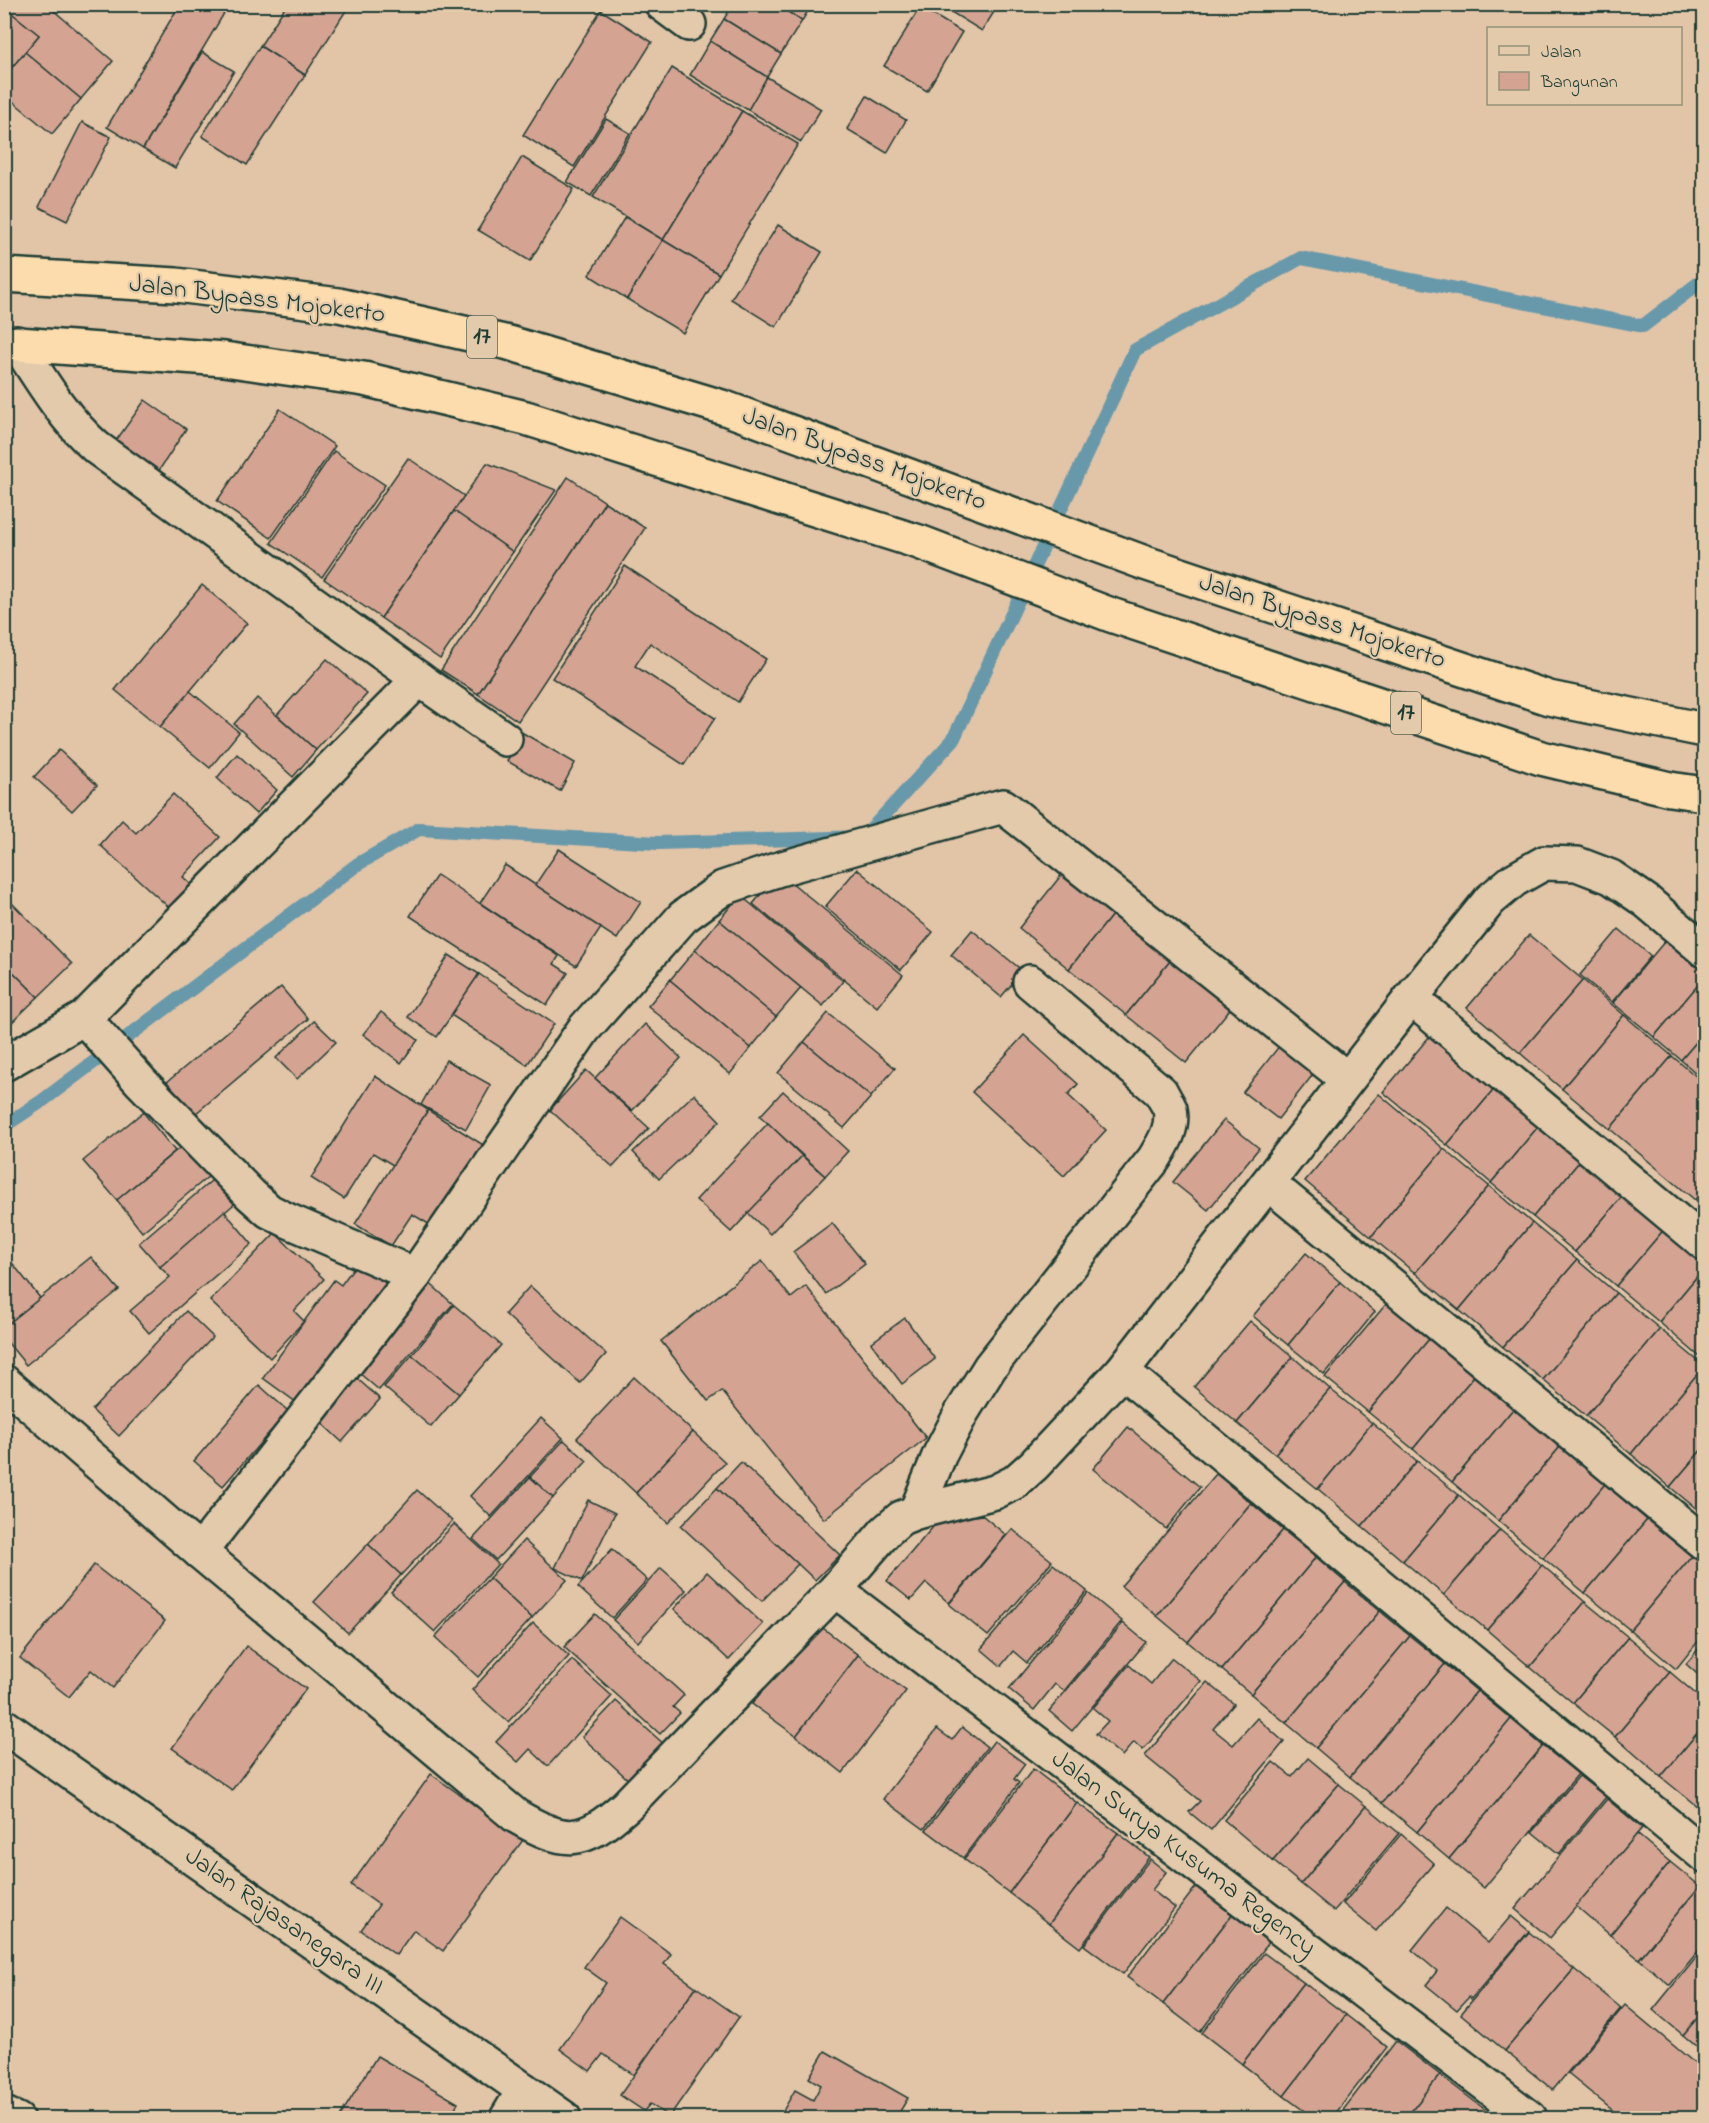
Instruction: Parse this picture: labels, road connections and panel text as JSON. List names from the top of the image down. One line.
{"streets":{"highway":["Jalan Bypass Mojokerto","17"],"street":["Jalan Surya Kusuma Regency","Jalan Rajasanegara III"]},"legend":["Jalan","Bangunan"]}
